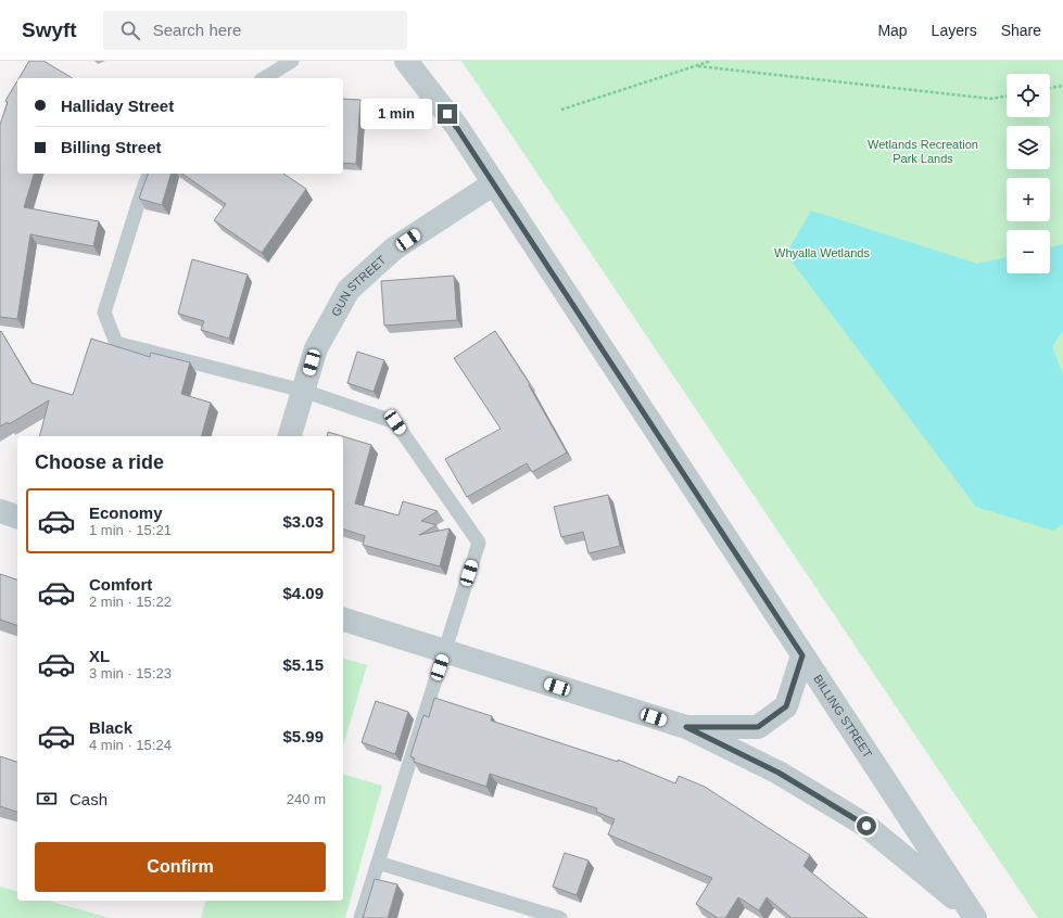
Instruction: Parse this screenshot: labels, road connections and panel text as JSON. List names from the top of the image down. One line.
{"streets":{"street":["GUN STREET","BILLING STREET"]},"crossings":[["GUN STREET","BILLING STREET"]],"parks":["Wetlands Recreation Park Lands","Whyalla Wetlands"],"page":{"header":"Swyft","search":"Search here","nav":["Map","Layers","Share"],"map_buttons":["+","−"],"banner":["Halliday Street","Billing Street"],"bubble":"1 min","heading":"Choose a ride","list":[{"name":"Economy","note":"1 min · 15:21","value":"$3.03"},{"name":"Comfort","note":"2 min · 15:22","value":"$4.09"},{"name":"XL","note":"3 min · 15:23","value":"$5.15"},{"name":"Black","note":"4 min · 15:24","value":"$5.99"}],"pay":["Cash","240 m"],"buttons":"Confirm"}}
